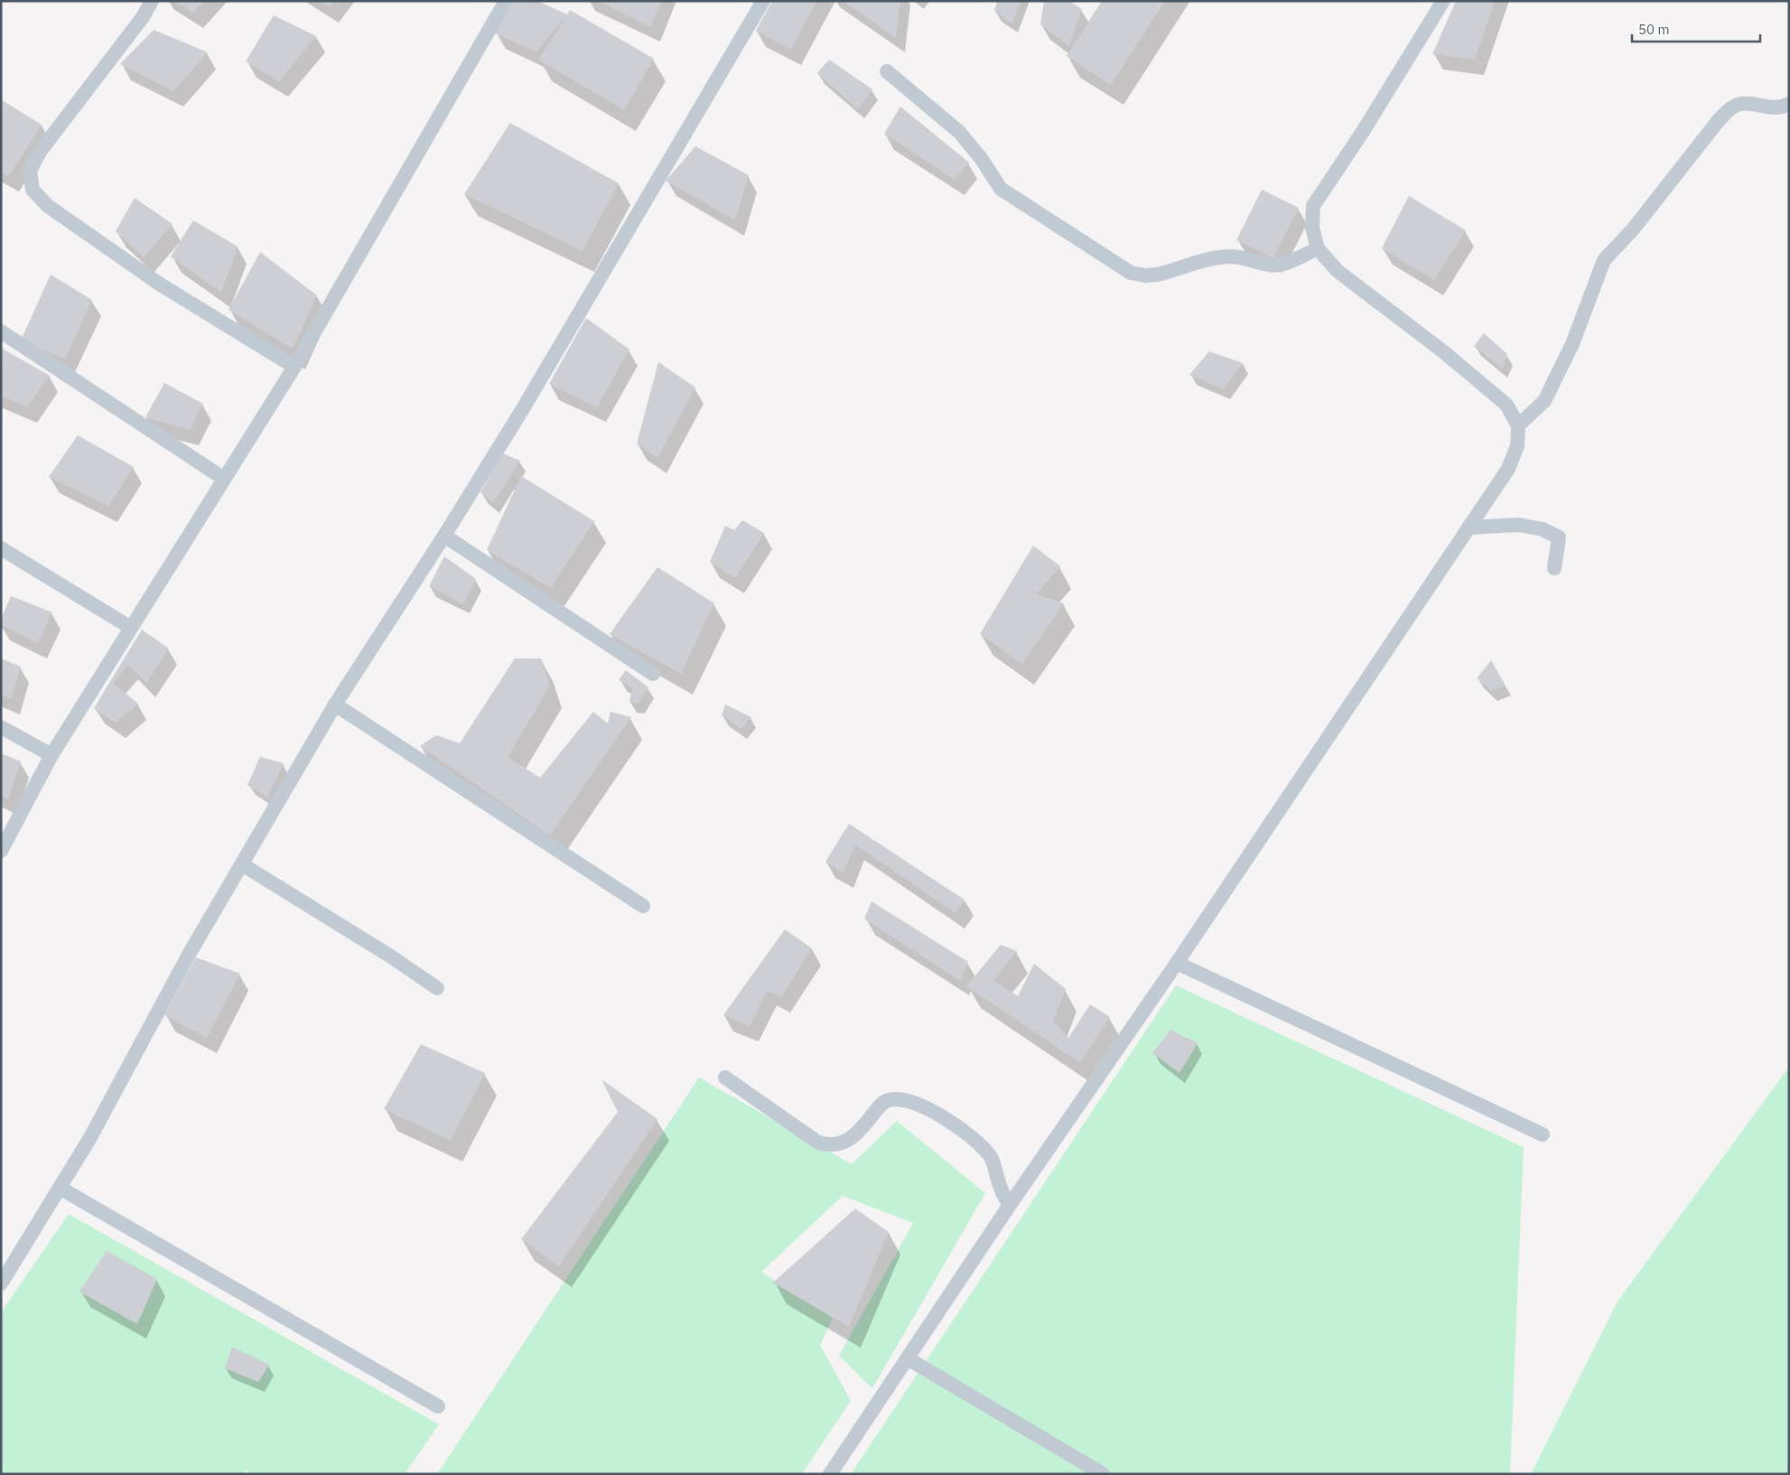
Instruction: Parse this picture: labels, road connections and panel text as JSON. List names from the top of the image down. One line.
{"scale_bar":"50 m"}
